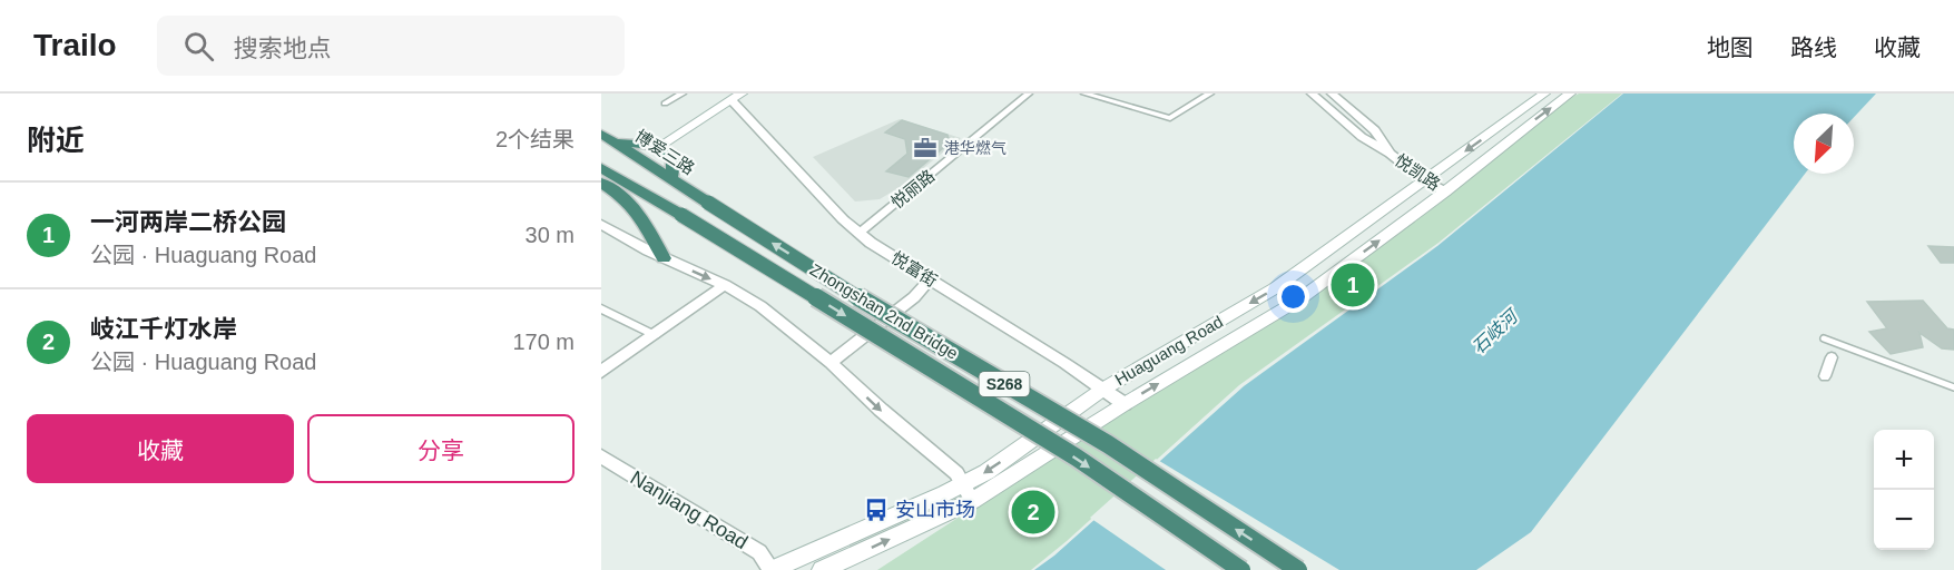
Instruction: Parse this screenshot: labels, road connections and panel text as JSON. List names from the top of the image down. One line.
{"streets":{"highway":["博爱三路","Zhongshan 2nd Bridge","S268"],"main road":["Huaguang Road"],"street":["悦凯路","悦丽路","悦富街","Nanjiang Road"]},"crossings":[["博爱三路","Zhongshan 2nd Bridge"],["悦凯路","Huaguang Road"],["悦丽路","悦富街"],["悦富街","Huaguang Road"],["Zhongshan 2nd Bridge","S268"],["Huaguang Road","Nanjiang Road"]],"water":["石岐河"],"places":{"office":["港华燃气"],"bus stop":["安山市场"]},"north":"bottom left","page":{"header":"Trailo","search":"搜索地点","nav":["地图","路线","收藏"],"heading":["附近","2个结果"],"list":[{"mark":"1","name":"一河两岸二桥公园","note":"公园 · Huaguang Road","value":"30 m"},{"mark":"2","name":"岐江千灯水岸","note":"公园 · Huaguang Road","value":"170 m"}],"pins":["1","2"],"buttons":["收藏","分享"],"map_buttons":["+","−"]}}
